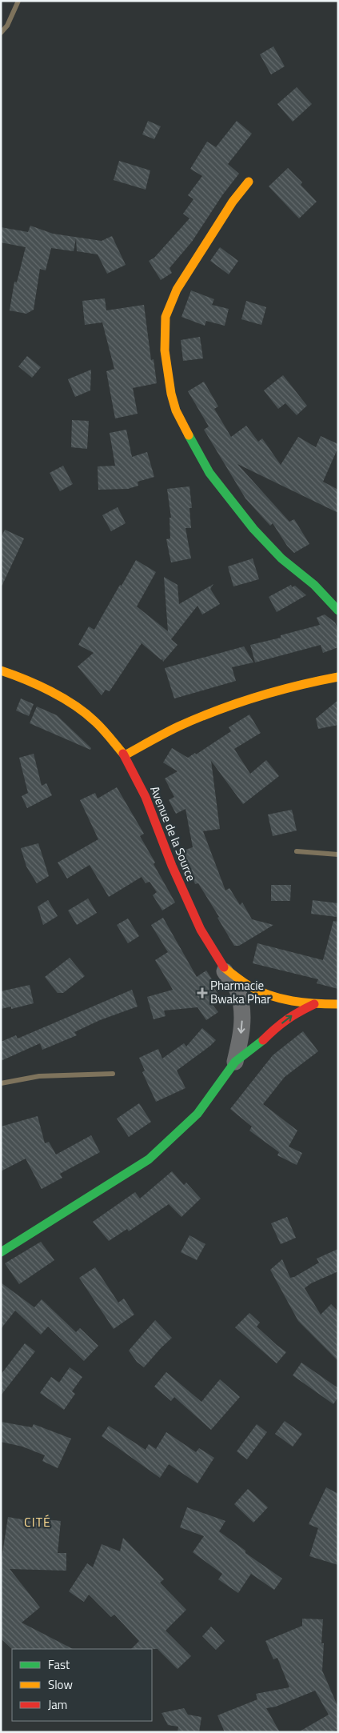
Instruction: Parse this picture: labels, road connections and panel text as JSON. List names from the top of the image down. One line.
{"streets":{"main road":["Avenue de la Source"]},"districts":["CITÉ"],"places":{"health":["Pharmacie Bwaka Phar"]},"legend":["Fast","Slow","Jam"]}
